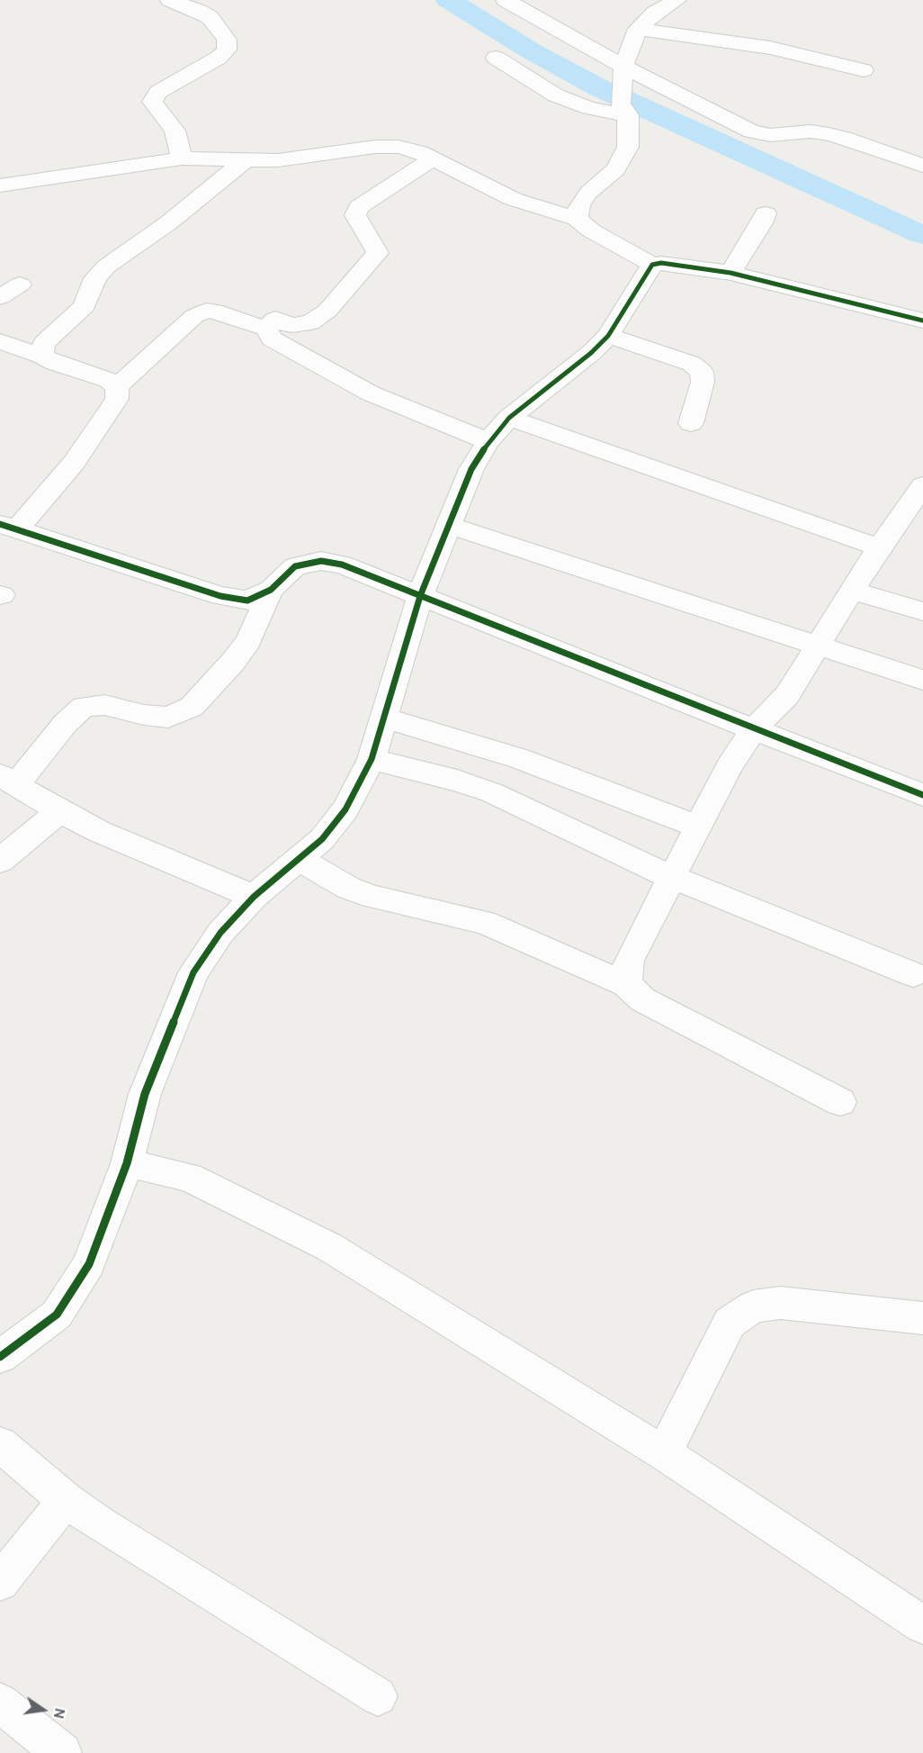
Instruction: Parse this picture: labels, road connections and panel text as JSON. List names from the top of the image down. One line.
{"north":"right"}
